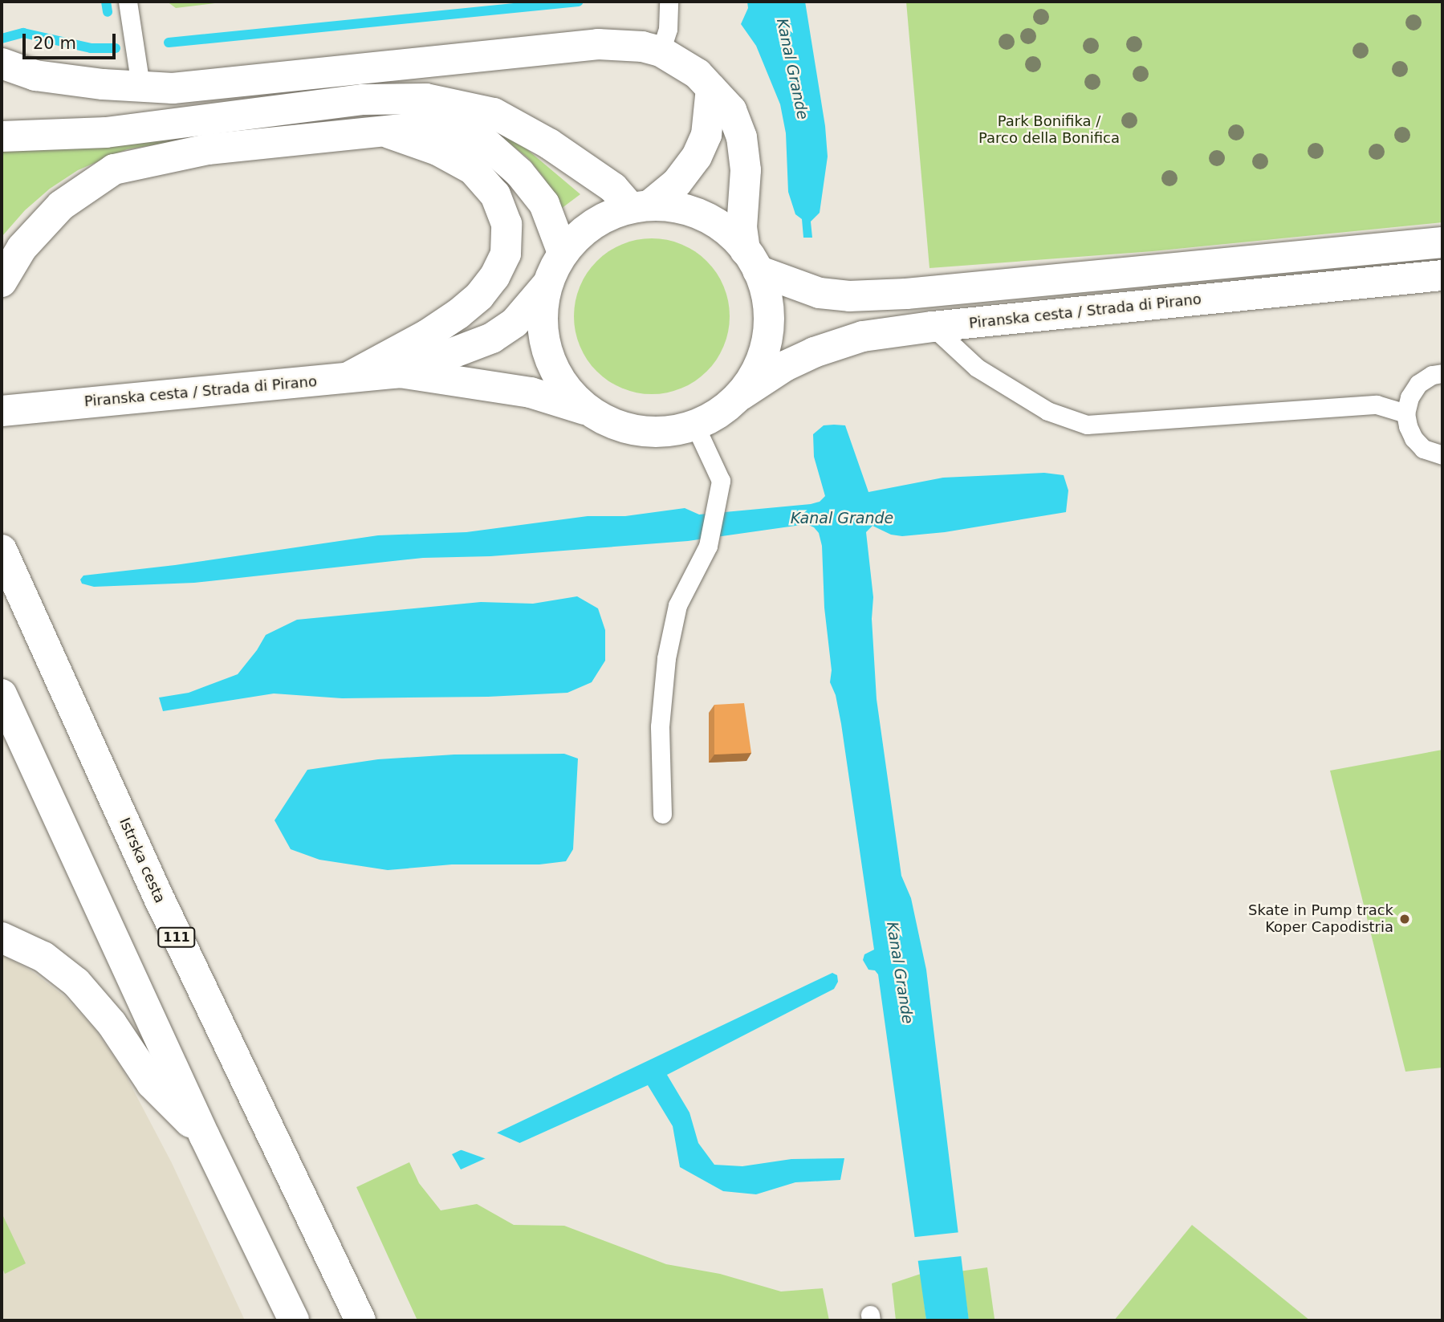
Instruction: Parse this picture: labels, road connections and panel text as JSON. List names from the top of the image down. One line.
{"streets":{"main road":["Piranska cesta / Strada di Pirano","Istrska cesta","111"]},"water":["Kanal Grande"],"parks":["Park Bonifika / Parco della Bonifica"],"places":["Skate in Pump track Koper Capodistria"],"scale_bar":"20 m"}
